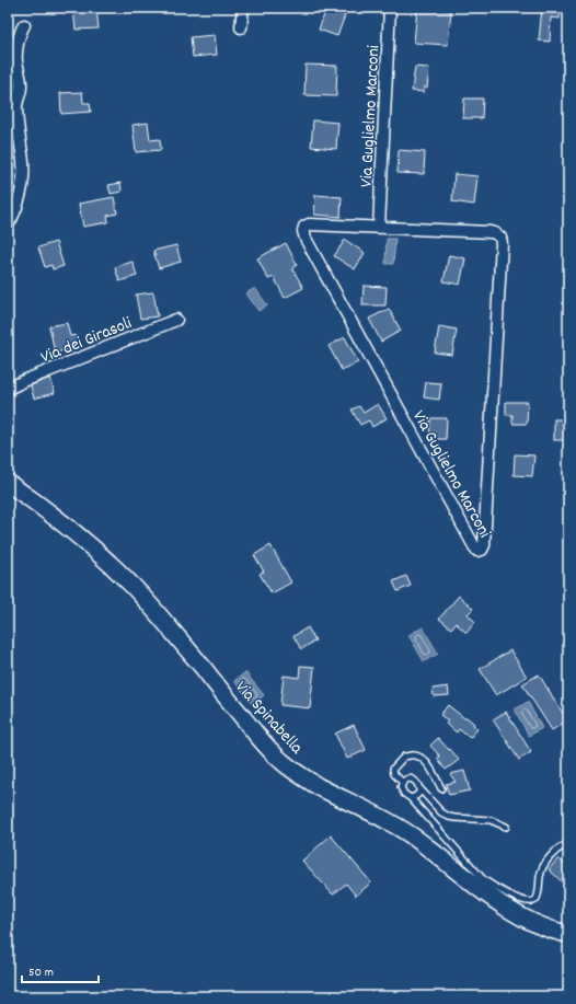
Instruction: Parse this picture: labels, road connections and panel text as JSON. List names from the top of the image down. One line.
{"streets":{"street":["Via Guglielmo Marconi","Via dei Girasoli","Via Spinabella"]},"scale_bar":"50 m"}
